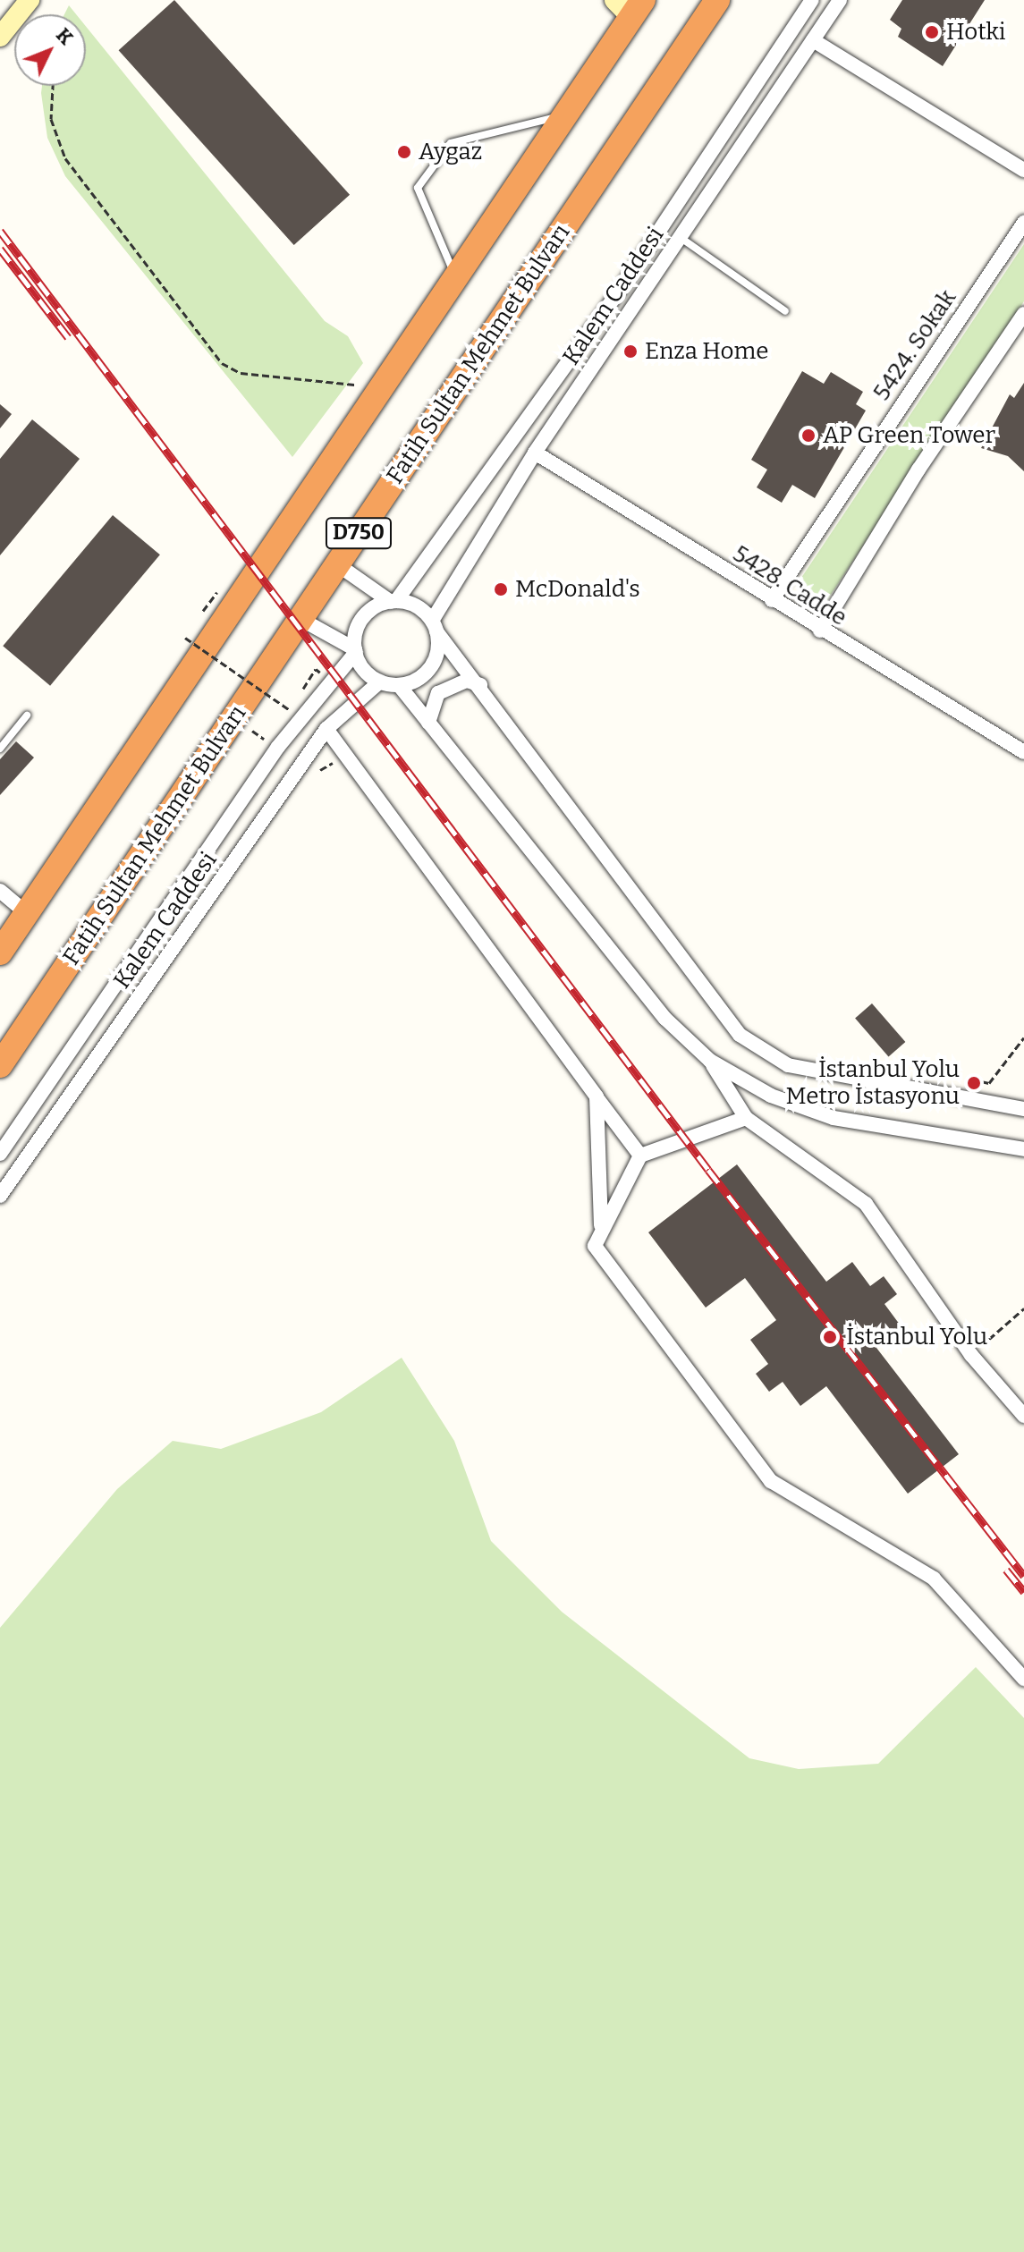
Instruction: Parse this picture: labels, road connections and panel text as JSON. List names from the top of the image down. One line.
{"streets":{"highway":["Fatih Sultan Mehmet Bulvarı","D750"],"street":["Kalem Caddesi","5424. Sokak","5428. Cadde"]},"crossings":[["Kalem Caddesi","5428. Cadde"],["5424. Sokak","5428. Cadde"]],"places":["Hotki","Aygaz","Enza Home","AP Green Tower","McDonald's","İstanbul Yolu Metro İstasyonu","İstanbul Yolu"],"north":"top right"}
